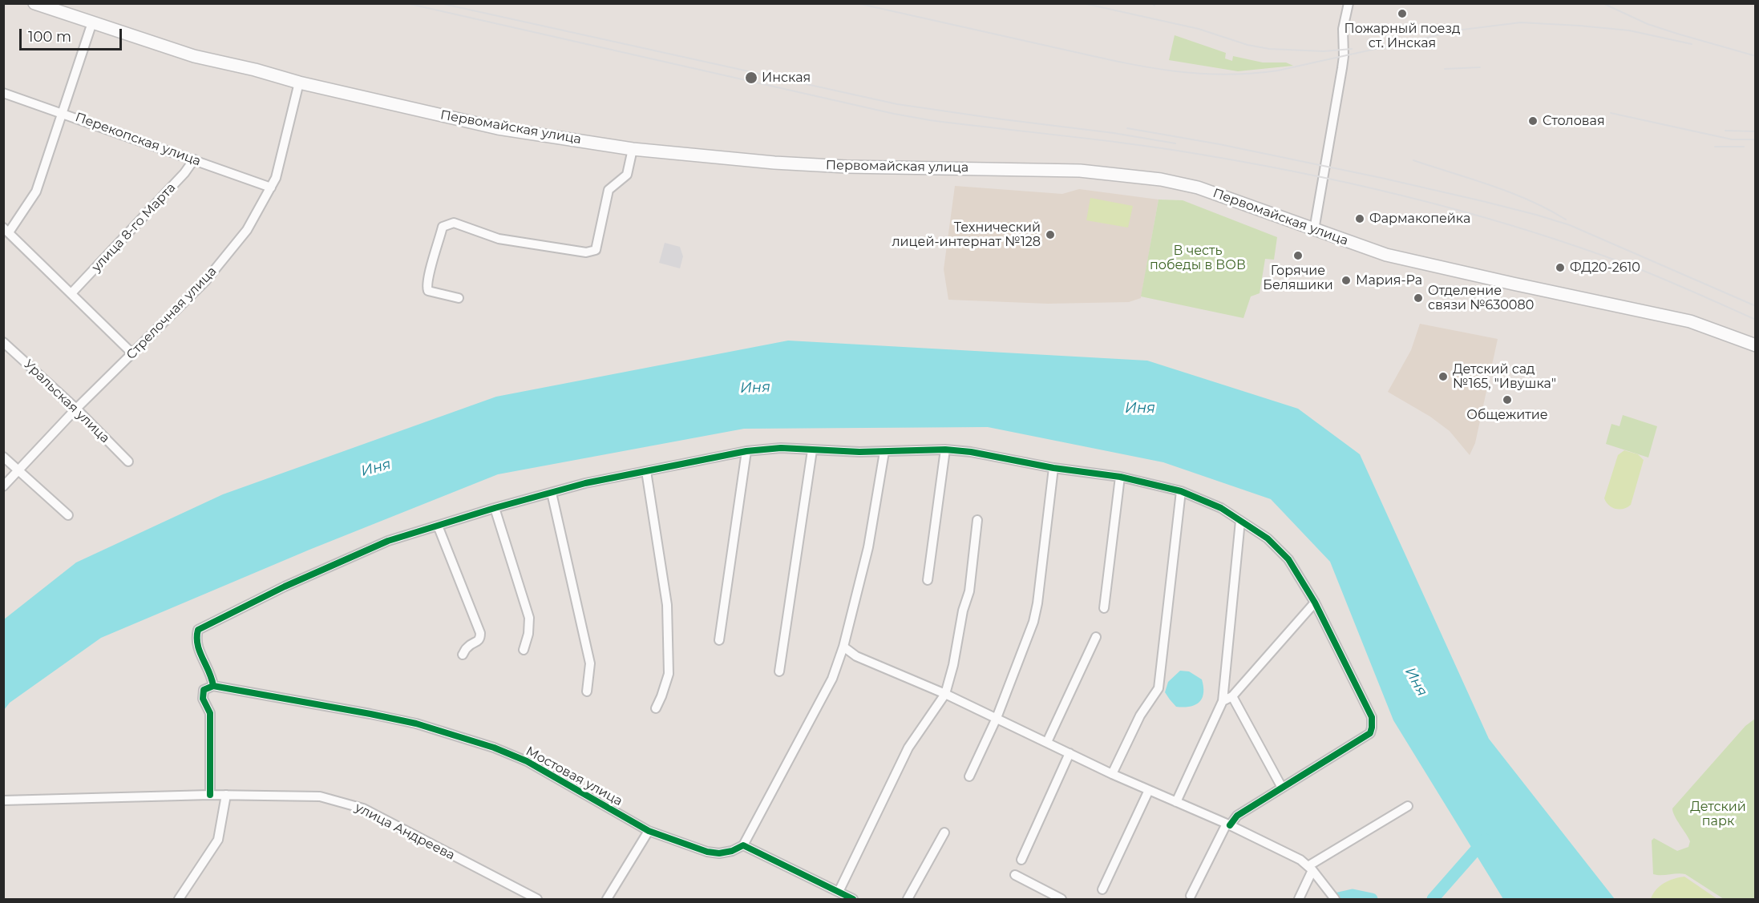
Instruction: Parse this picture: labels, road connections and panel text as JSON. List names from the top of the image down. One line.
{"streets":{"main road":["Первомайская улица"],"street":["Перекопская улица","улица 8-го Марта","Стрелочная улица","Уральская улица","Мостовая улица","улица Андреева"]},"crossings":[["Первомайская улица","Стрелочная улица"],["Перекопская улица","улица 8-го Марта"],["Перекопская улица","Стрелочная улица"],["Стрелочная улица","Уральская улица"]],"water":["Иня"],"parks":["В честь победы в ВОВ","Детский парк"],"places":["Пожарный поезд ст. Инская","Инская","Столовая","Фармакопейка","Технический лицей-интернат №128","Горячие Беляшики","ФД20-2610","Мария-Ра","Отделение связи №630080","Детский сад №165, \"Ивушка\"","Общежитие"],"scale_bar":"100 m"}
